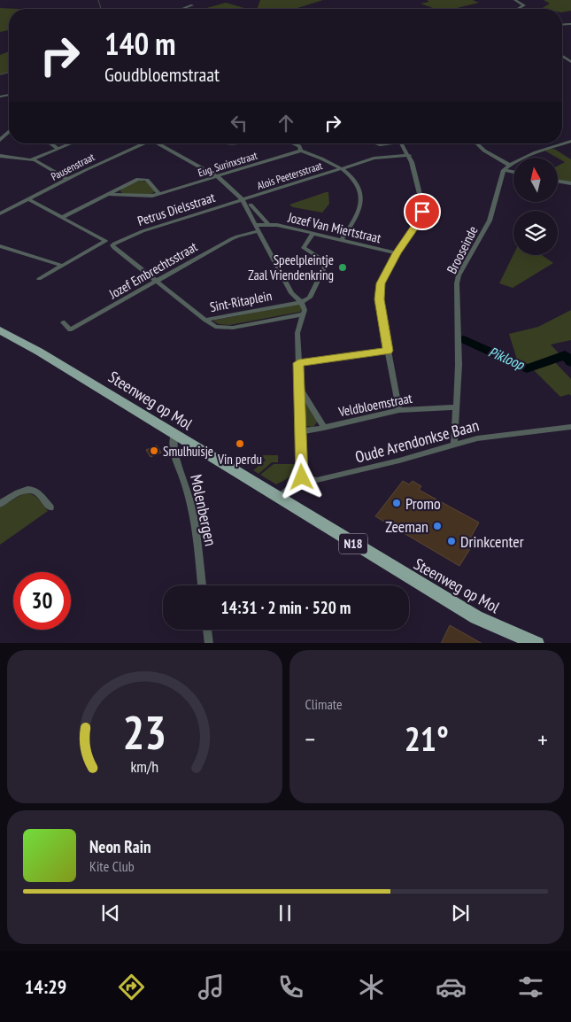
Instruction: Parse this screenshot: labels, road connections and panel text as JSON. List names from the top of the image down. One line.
{"streets":{"main road":["Steenweg op Mol","N18"],"street":["Eug. Surinxstraat","Pausenstraat","Alois Peetersstraat","Petrus Dielsstraat","Jozef Van Miertstraat","Brooseinde","Jozef Embrechtsstraat","Sint-Ritaplein","Veldbloemstraat","Oude Arendonkse Baan","Molenbergen"]},"crossings":[["Alois Peetersstraat","Petrus Dielsstraat"],["Petrus Dielsstraat","Jozef Embrechtsstraat"],["Brooseinde","Veldbloemstraat"],["Brooseinde","Oude Arendonkse Baan"],["Steenweg op Mol","Molenbergen"]],"water":["Pikloop"],"places":["Speelpleintje Zaal Vriendenkring","Vin perdu","Smulhuisje","Promo","Zeeman","Drinkcenter"],"north":"top","page":{"turn":["140 m","Goudbloemstraat"],"limit":"30","trip":"14:31 · 2 min · 520 m","tile":"Climate","heat":["−","21°","+"],"song":["Neon Rain","Kite Club"],"tabs":"14:29","gauge":["23","km/h"]}}
